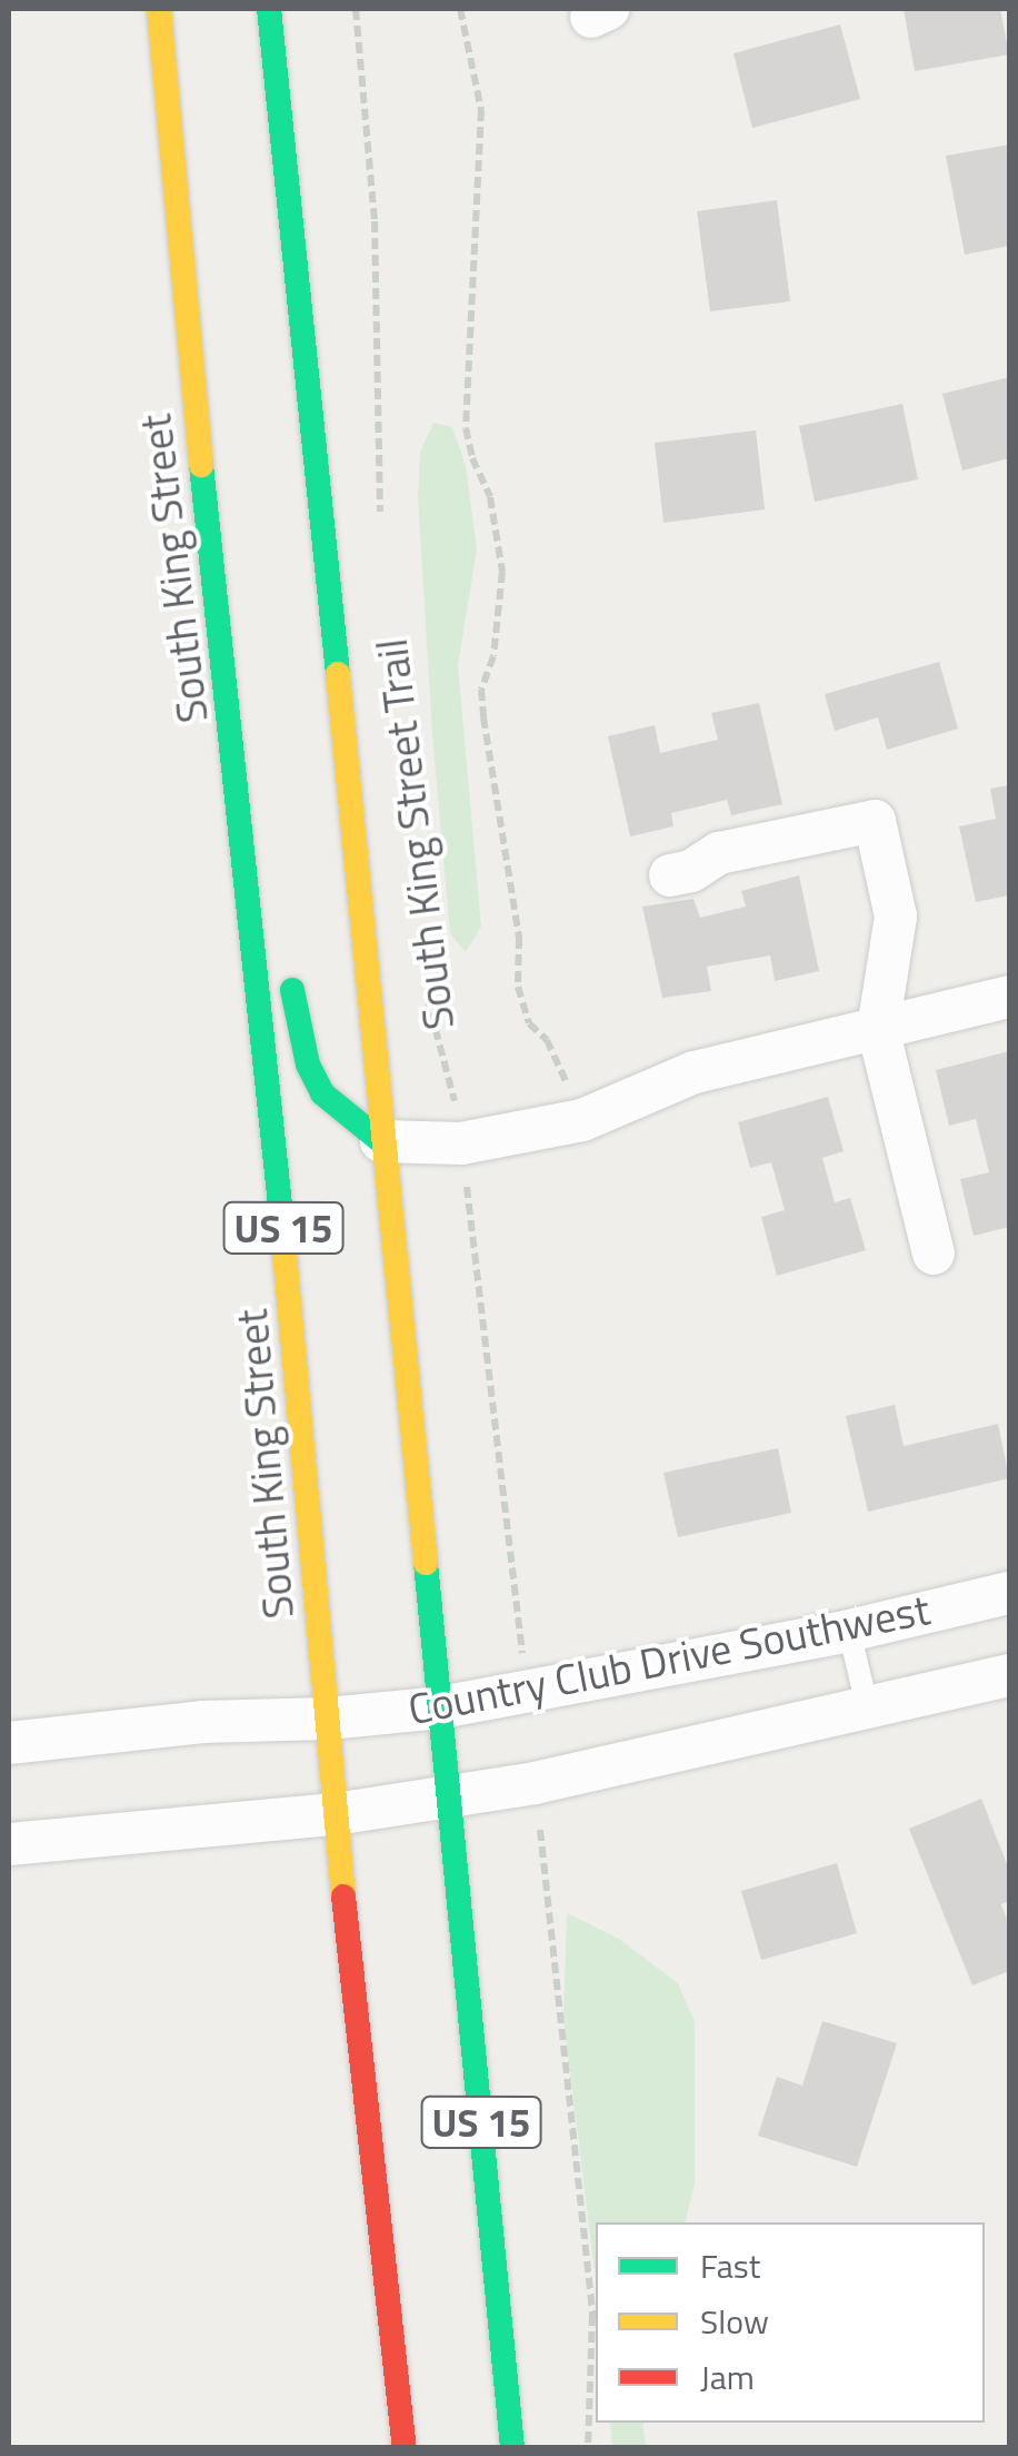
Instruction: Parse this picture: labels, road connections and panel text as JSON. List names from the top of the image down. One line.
{"streets":{"highway":["South King Street","US 15"],"street":["Country Club Drive Southwest"],"path":["South King Street Trail"]},"crossings":[["South King Street","Country Club Drive Southwest"],["US 15","Country Club Drive Southwest"]],"legend":["Fast","Slow","Jam"]}
